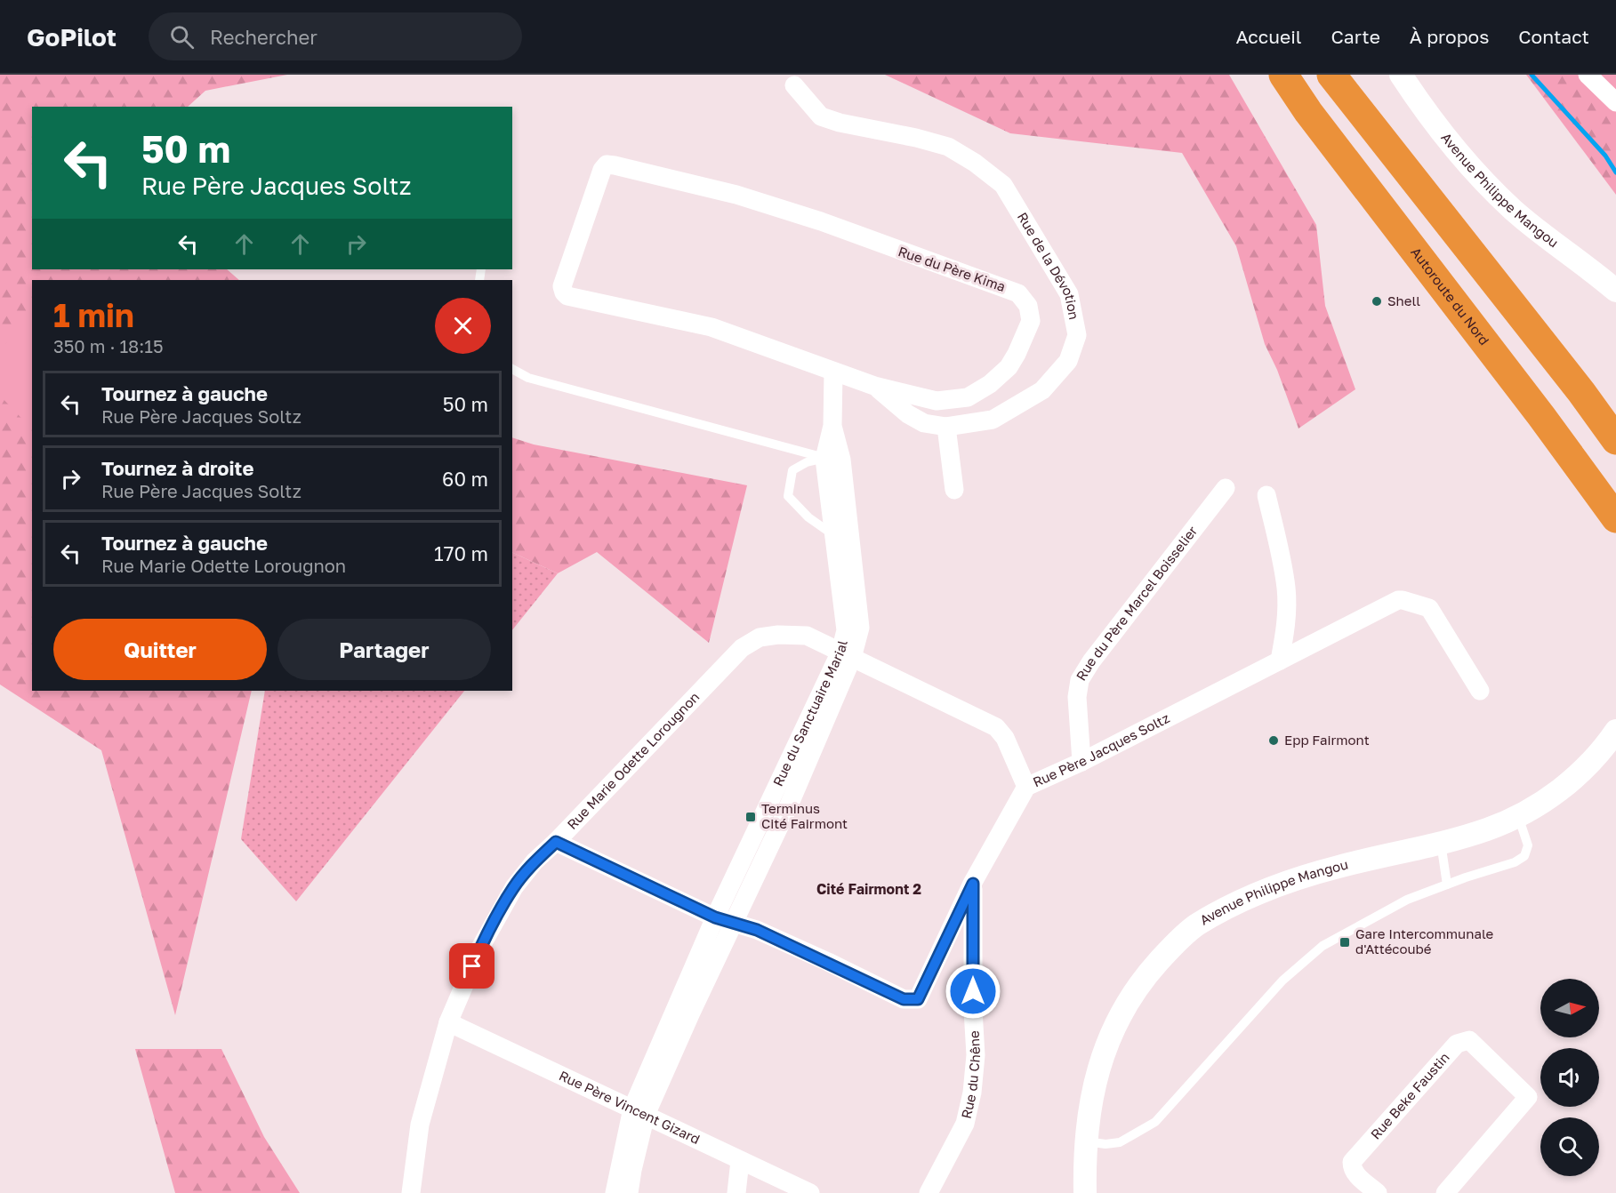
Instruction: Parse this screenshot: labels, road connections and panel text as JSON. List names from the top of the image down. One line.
{"streets":{"highway":["Autoroute du Nord"],"street":["Avenue Philippe Mangou","Rue de la Dévotion","Rue du Père Kima","Rue du Père Marcel Boisselier","Rue du Sanctuaire Marial","Rue Père Jacques Soltz","Rue Marie Odette Lorougnon","Rue du Chêne","Rue Beke Faustin","Rue Père Vincent Gizard"]},"crossings":[["Rue de la Dévotion","Rue du Père Kima"],["Rue du Père Kima","Rue du Sanctuaire Marial"],["Rue du Père Marcel Boisselier","Rue Père Jacques Soltz"],["Rue du Sanctuaire Marial","Rue Père Jacques Soltz"],["Rue du Sanctuaire Marial","Rue Marie Odette Lorougnon"],["Rue du Sanctuaire Marial","Rue Père Vincent Gizard"],["Rue Père Jacques Soltz","Rue Marie Odette Lorougnon"],["Rue Père Jacques Soltz","Rue du Chêne"],["Rue Marie Odette Lorougnon","Rue Père Vincent Gizard"]],"districts":["Cité Fairmont 2"],"places":{"other":["Shell","Epp Fairmont"],"transit":["Terminus Cité Fairmont","Gare Intercommunale d'Attécoubé"]},"north":"right","page":{"header":"GoPilot","search":"Rechercher","nav":["Accueil","Carte","À propos","Contact"],"turn":["50 m","Rue Père Jacques Soltz"],"heading":["1 min","350 m · 18:15"],"list":[{"name":"Tournez à gauche","note":"Rue Père Jacques Soltz","value":"50 m"},{"name":"Tournez à droite","note":"Rue Père Jacques Soltz","value":"60 m"},{"name":"Tournez à gauche","note":"Rue Marie Odette Lorougnon","value":"170 m"}],"buttons":["Quitter","Partager"]}}
